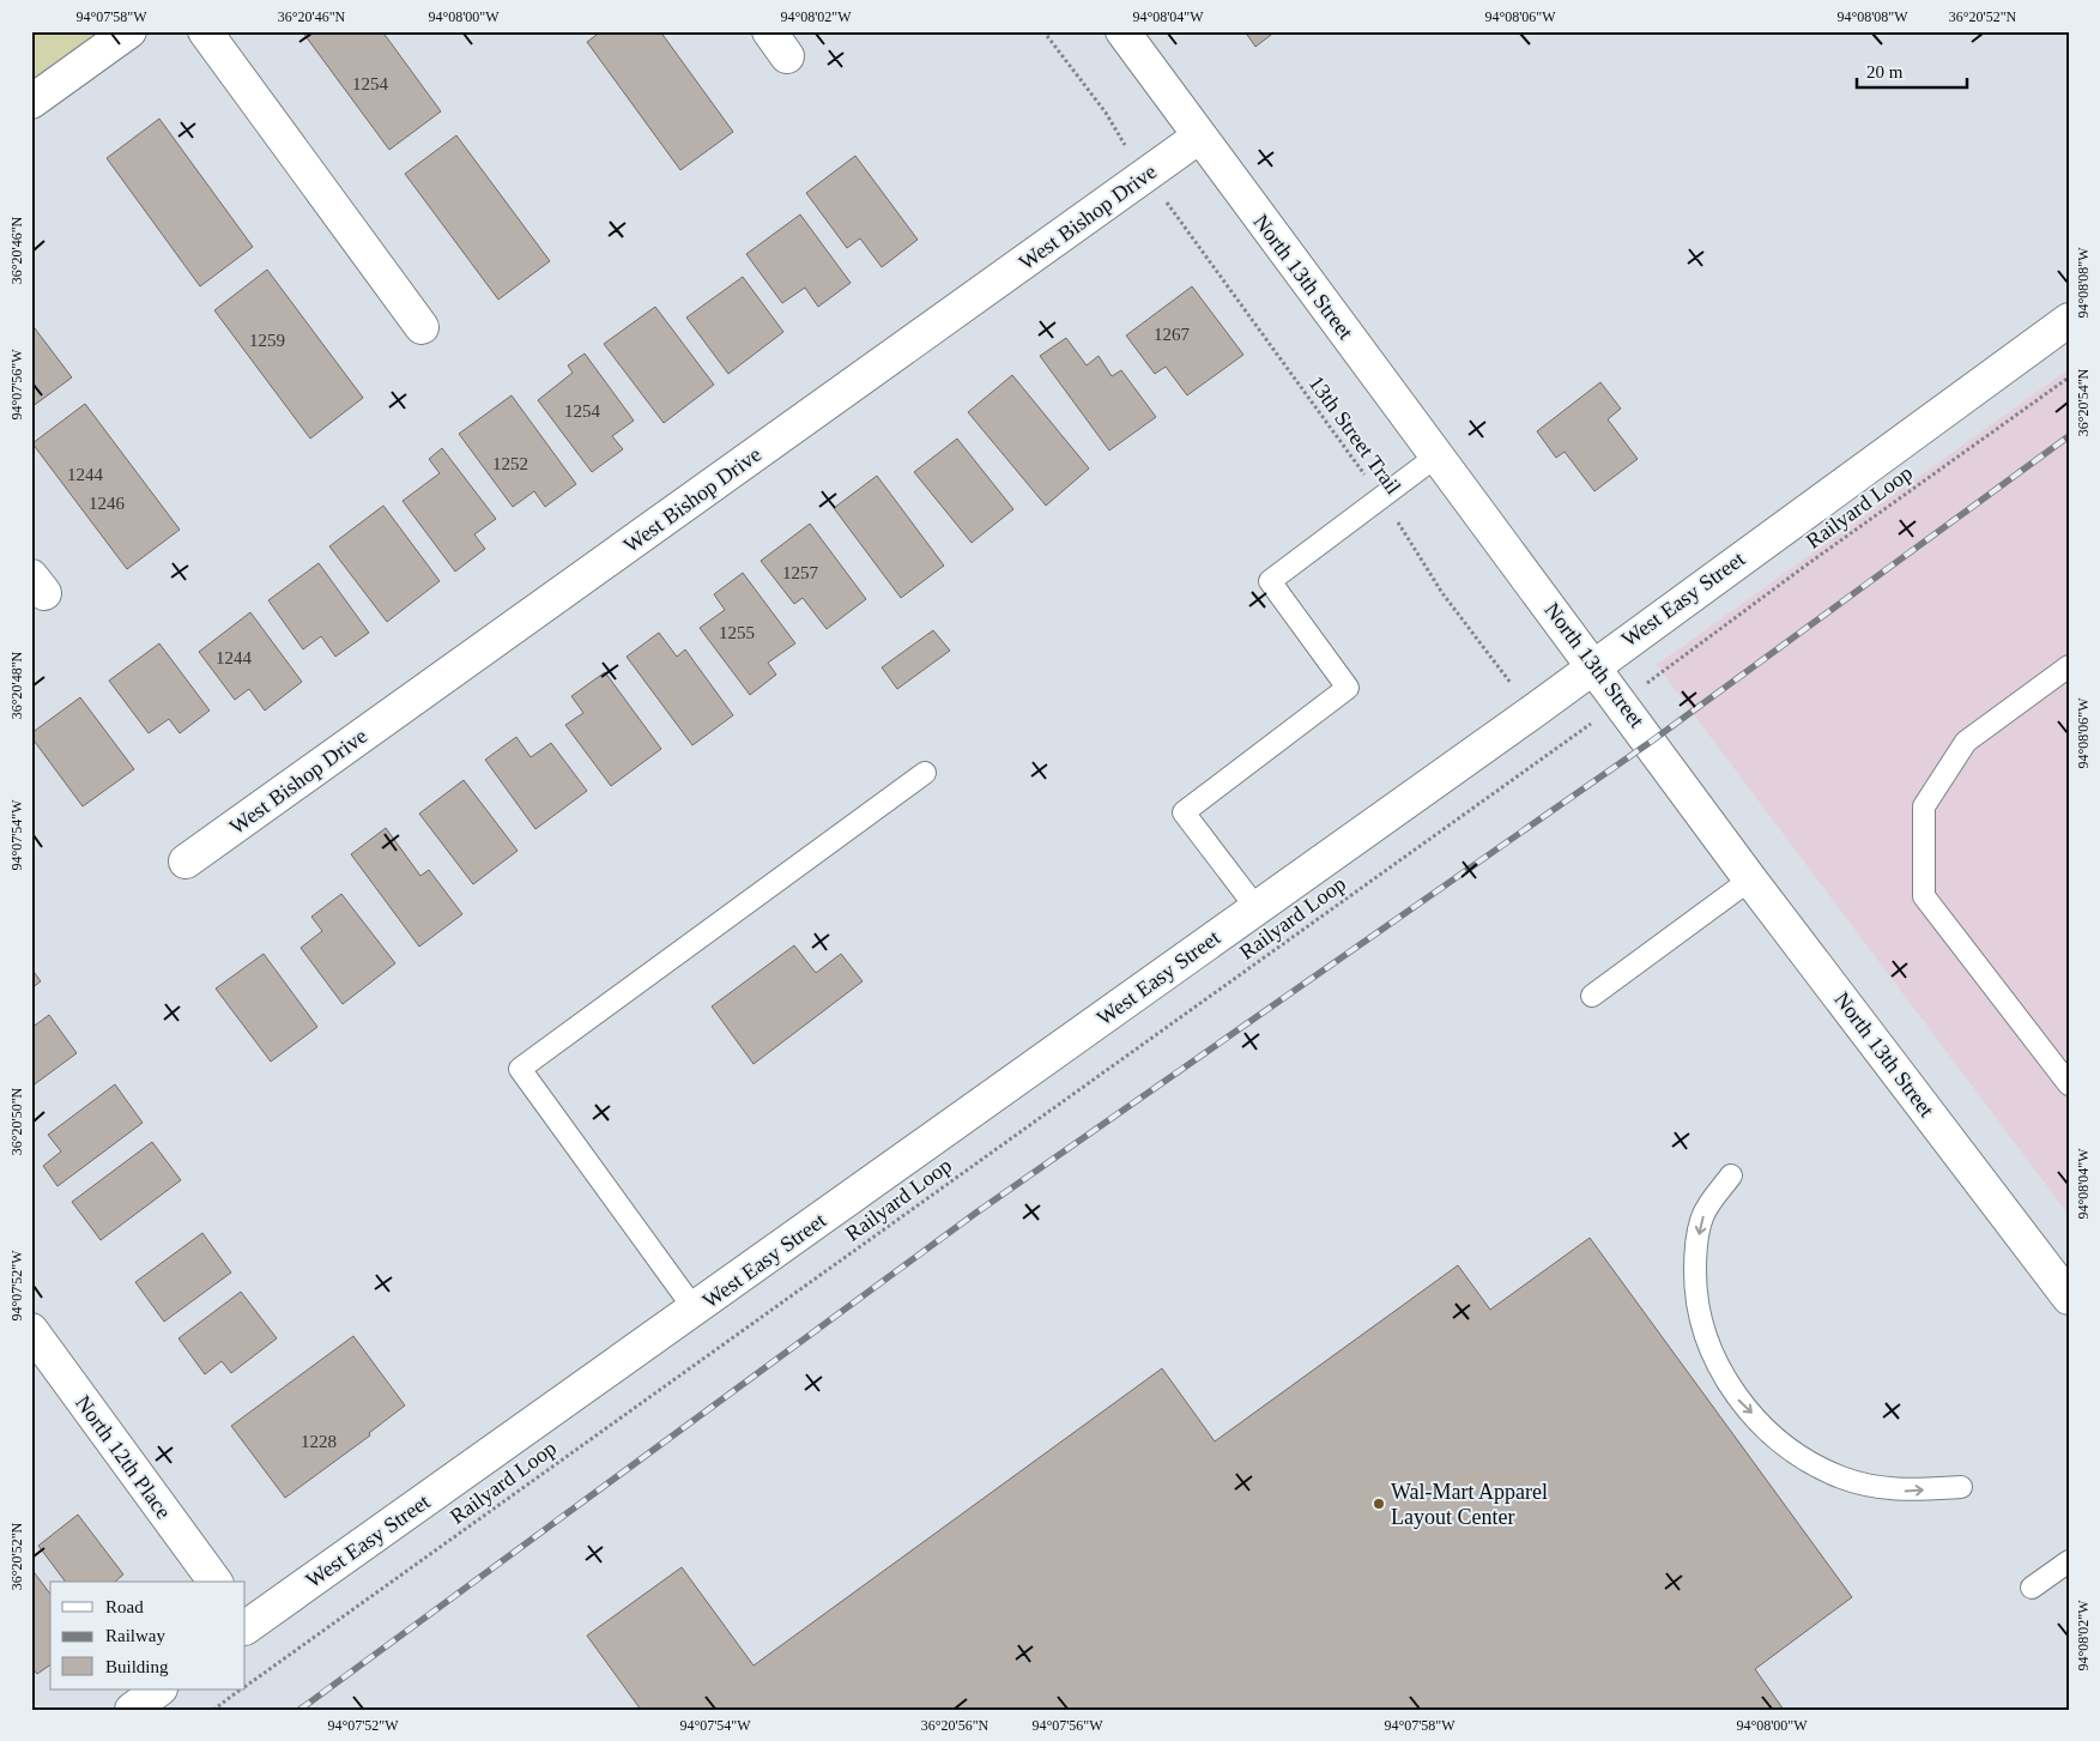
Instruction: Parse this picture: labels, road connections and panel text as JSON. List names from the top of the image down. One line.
{"streets":{"street":["West Bishop Drive","North 13th Street","West Easy Street","North 12th Place"],"path":["13th Street Trail","Railyard Loop"]},"crossings":[["West Bishop Drive","North 13th Street"],["North 13th Street","West Easy Street"]],"places":["Wal-Mart Apparel Layout Center"],"house_numbers":["1254","1267","1259","1254","1252","1244","1246","1257","1255","1244","1228"],"legend":["Road","Railway","Building"],"scale_bar":"20 m","coordinates":["94°07'58\"W","36°20'46\"N","94°08'00\"W","94°08'02\"W","94°08'04\"W","94°08'06\"W","94°08'08\"W","36°20'52\"N","94°07'56\"W","36°20'54\"N","36°20'48\"N","94°07'54\"W","36°20'50\"N","94°07'52\"W","36°20'56\"N"]}
